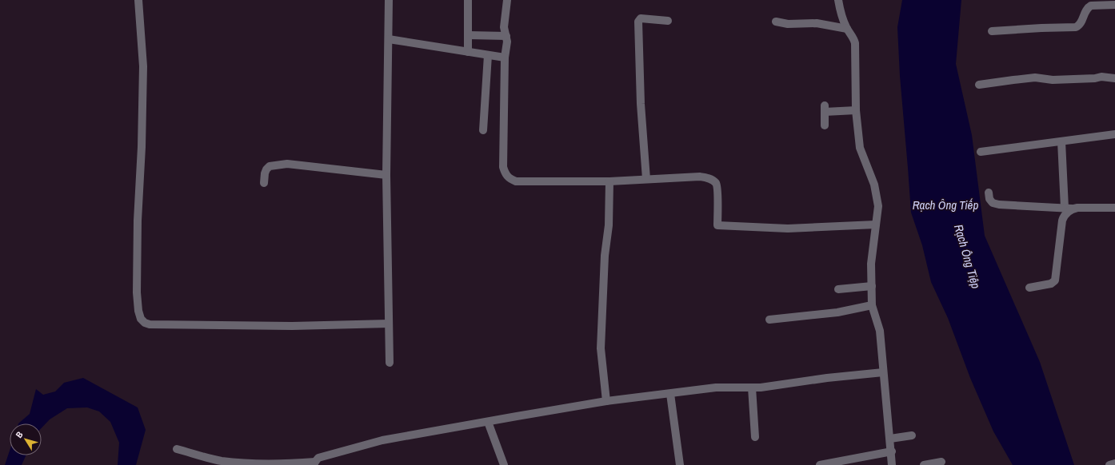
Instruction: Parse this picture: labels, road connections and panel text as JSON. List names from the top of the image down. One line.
{"water":["Rạch Ông Tiếp","Rạch Ông Tiệp"],"north":"top left"}
